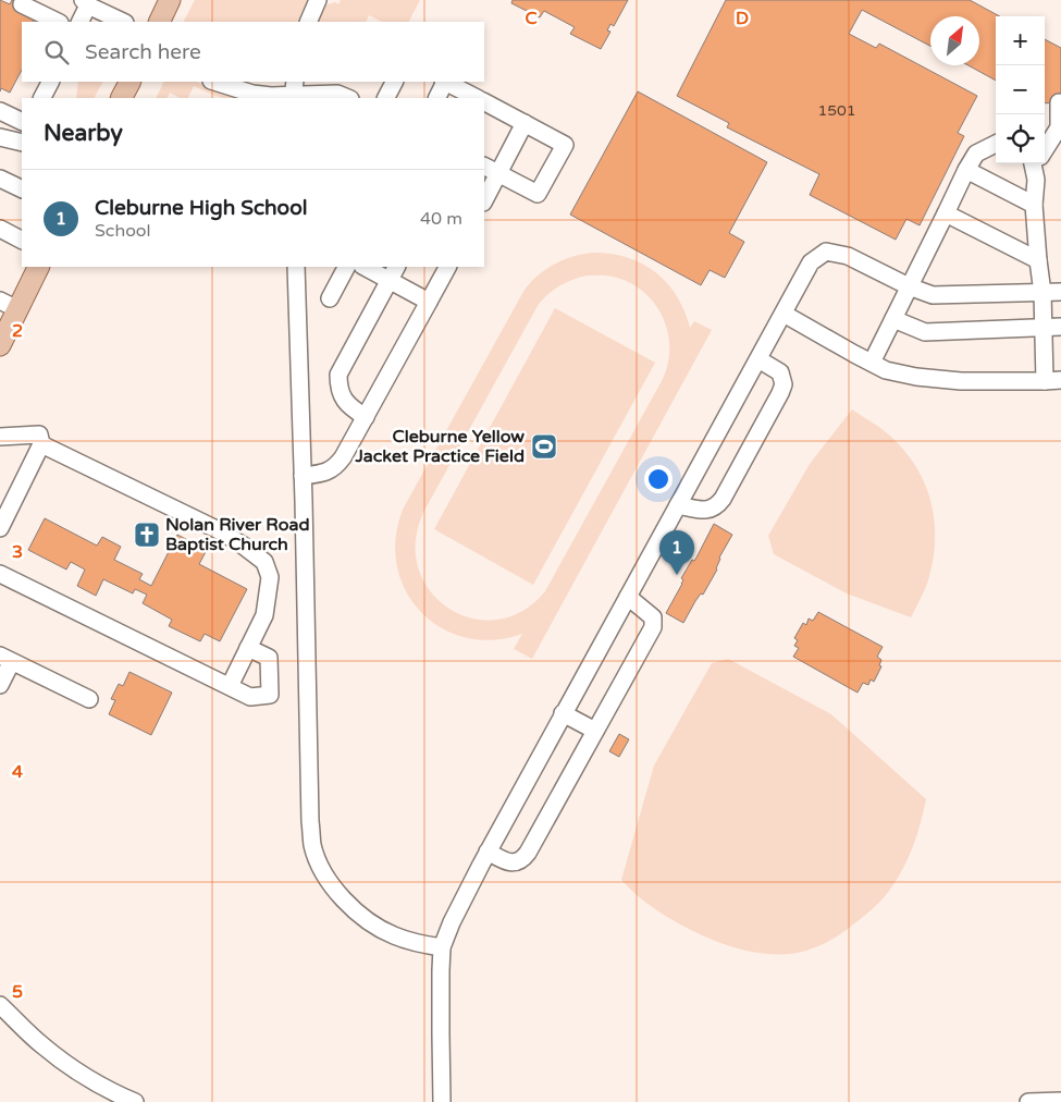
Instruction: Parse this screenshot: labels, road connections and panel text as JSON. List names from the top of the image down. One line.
{"places":{"sports":["Cleburne Yellow Jacket Practice Field"],"church":["Nolan River Road Baptist Church"]},"house_numbers":["1501"],"north":"top right","page":{"map_buttons":["+","−"],"search":"Search here","heading":"Nearby","list":[{"mark":"1","name":"Cleburne High School","note":"School","value":"40 m"}],"pins":"1"},"grid":{"columns":["C","D"],"rows":["2","3","4","5"]}}
